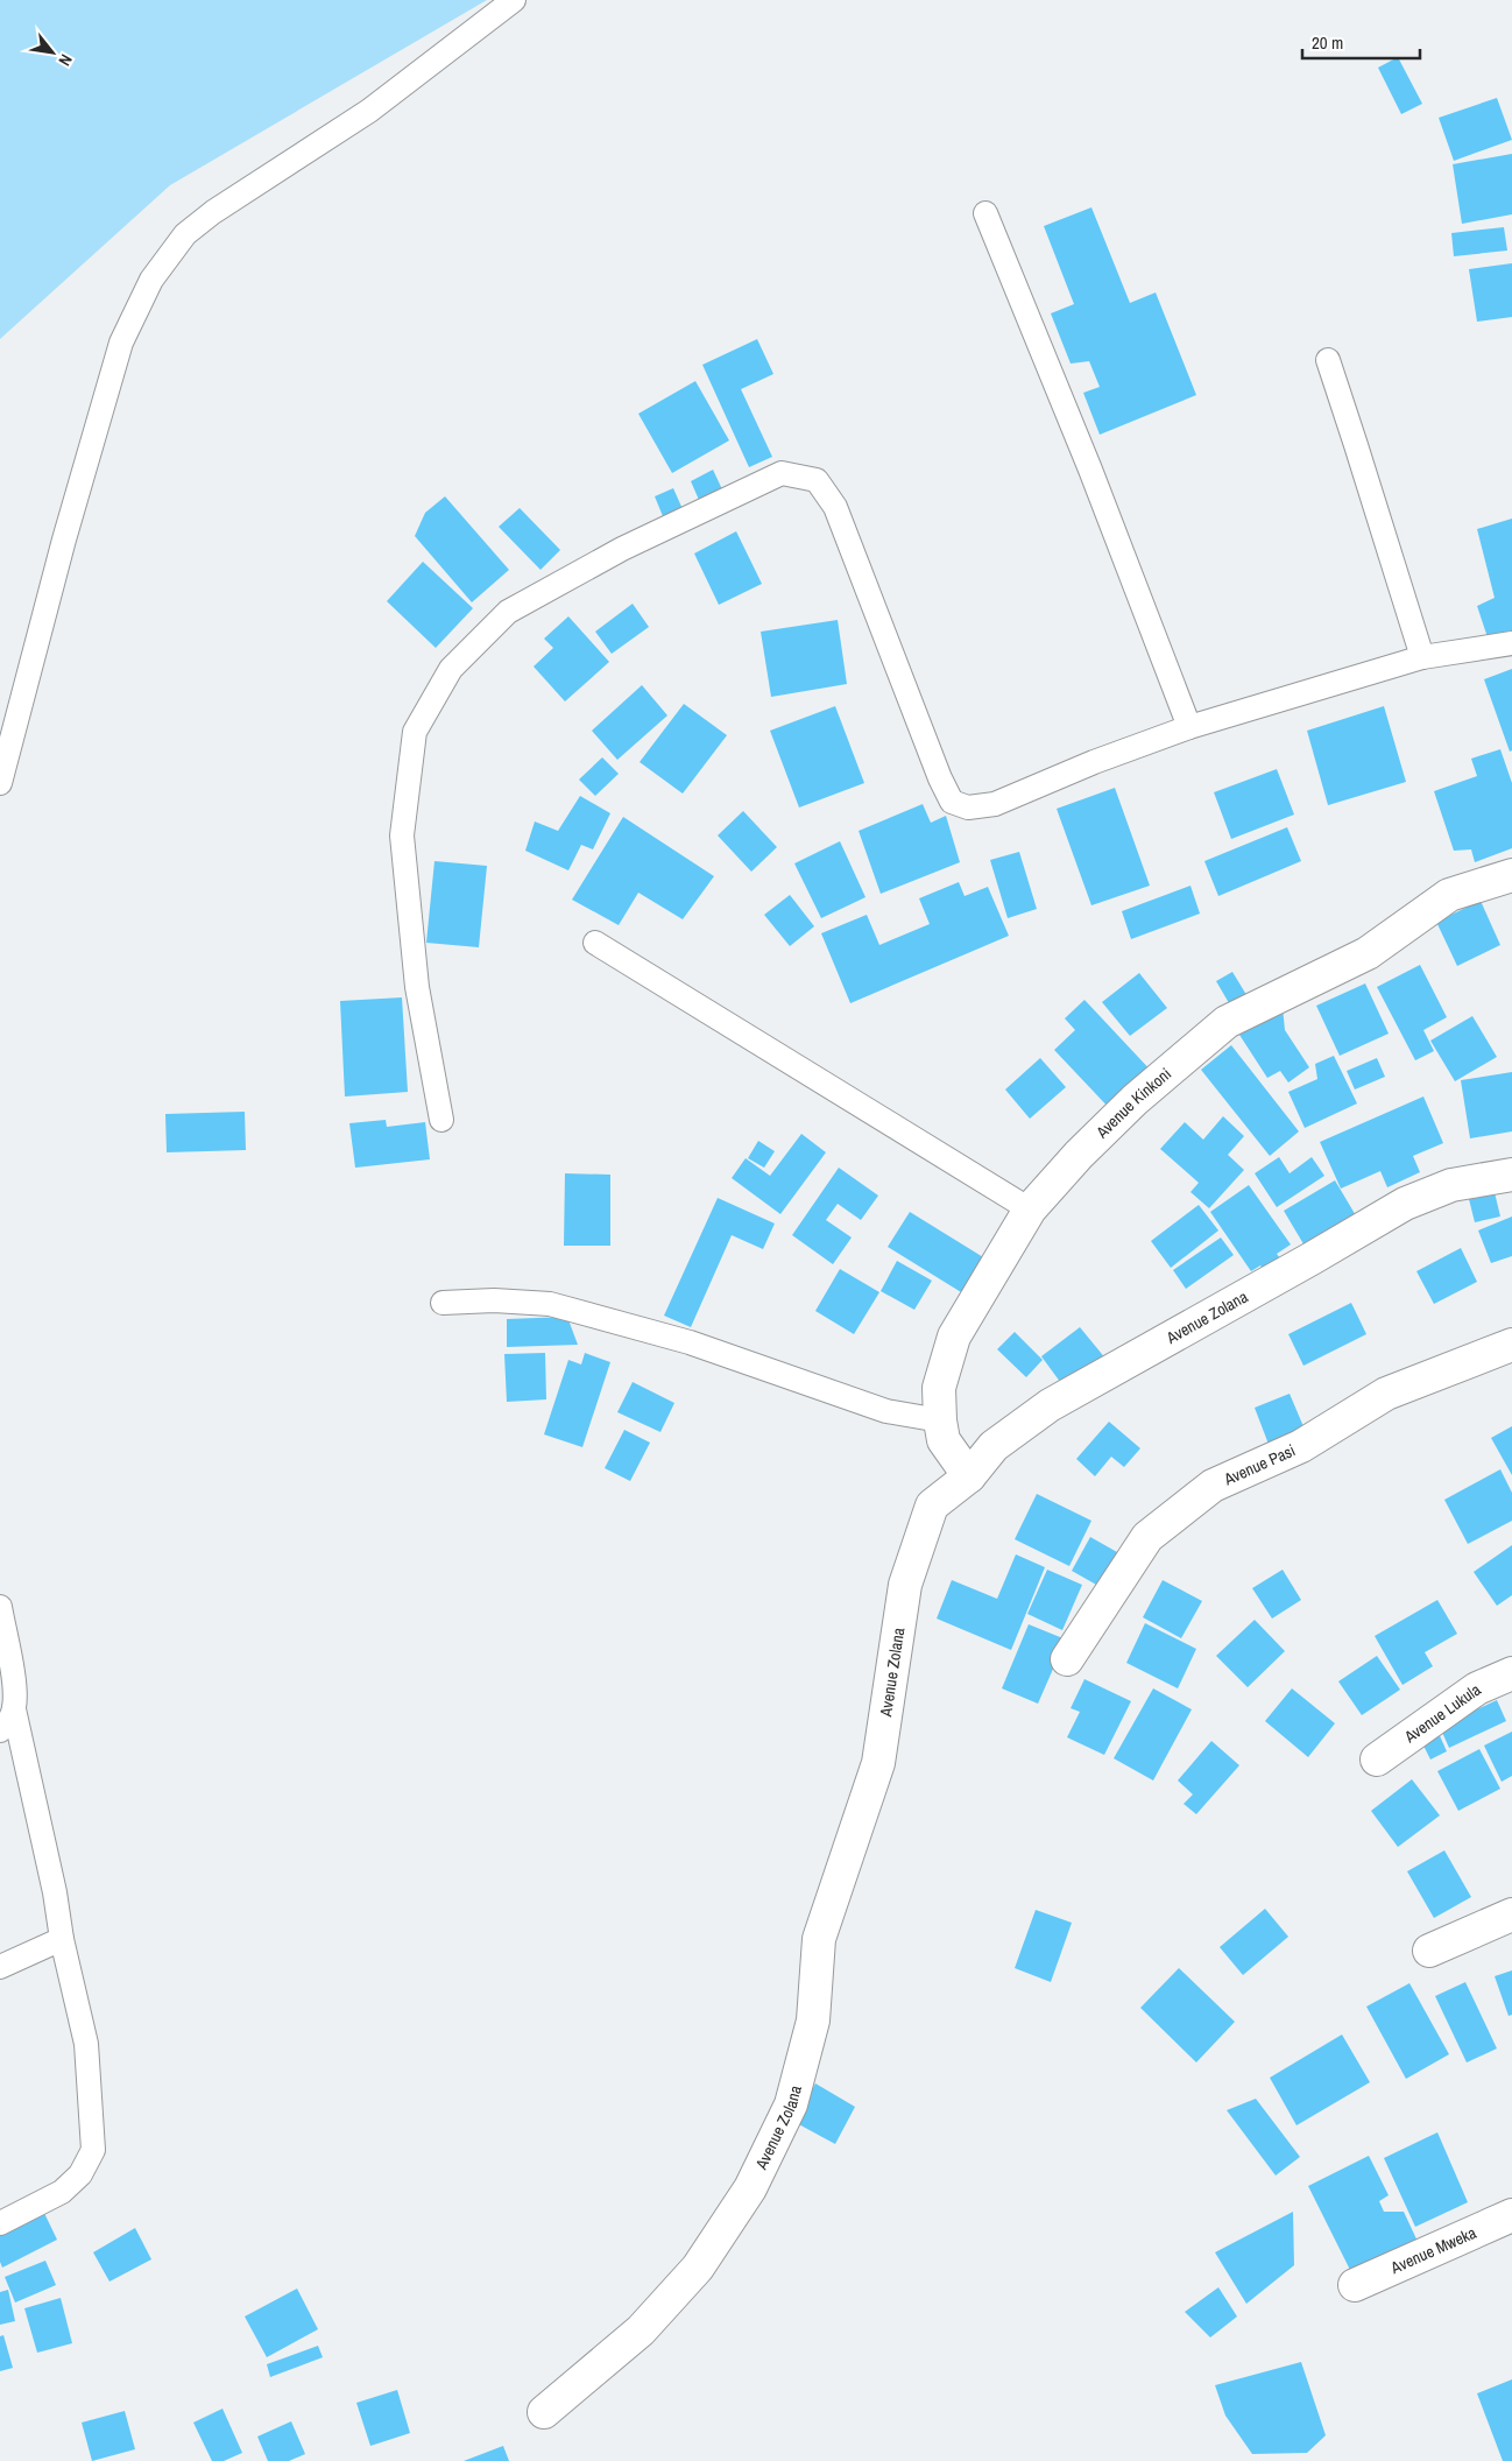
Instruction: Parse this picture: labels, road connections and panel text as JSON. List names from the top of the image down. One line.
{"streets":{"street":["Avenue Kinkoni","Avenue Zolana","Avenue Pasi","Avenue Lukula","Avenue Mweka"]},"crossings":[["Avenue Kinkoni","Avenue Zolana"]],"scale_bar":"20 m","north":"bottom right"}
